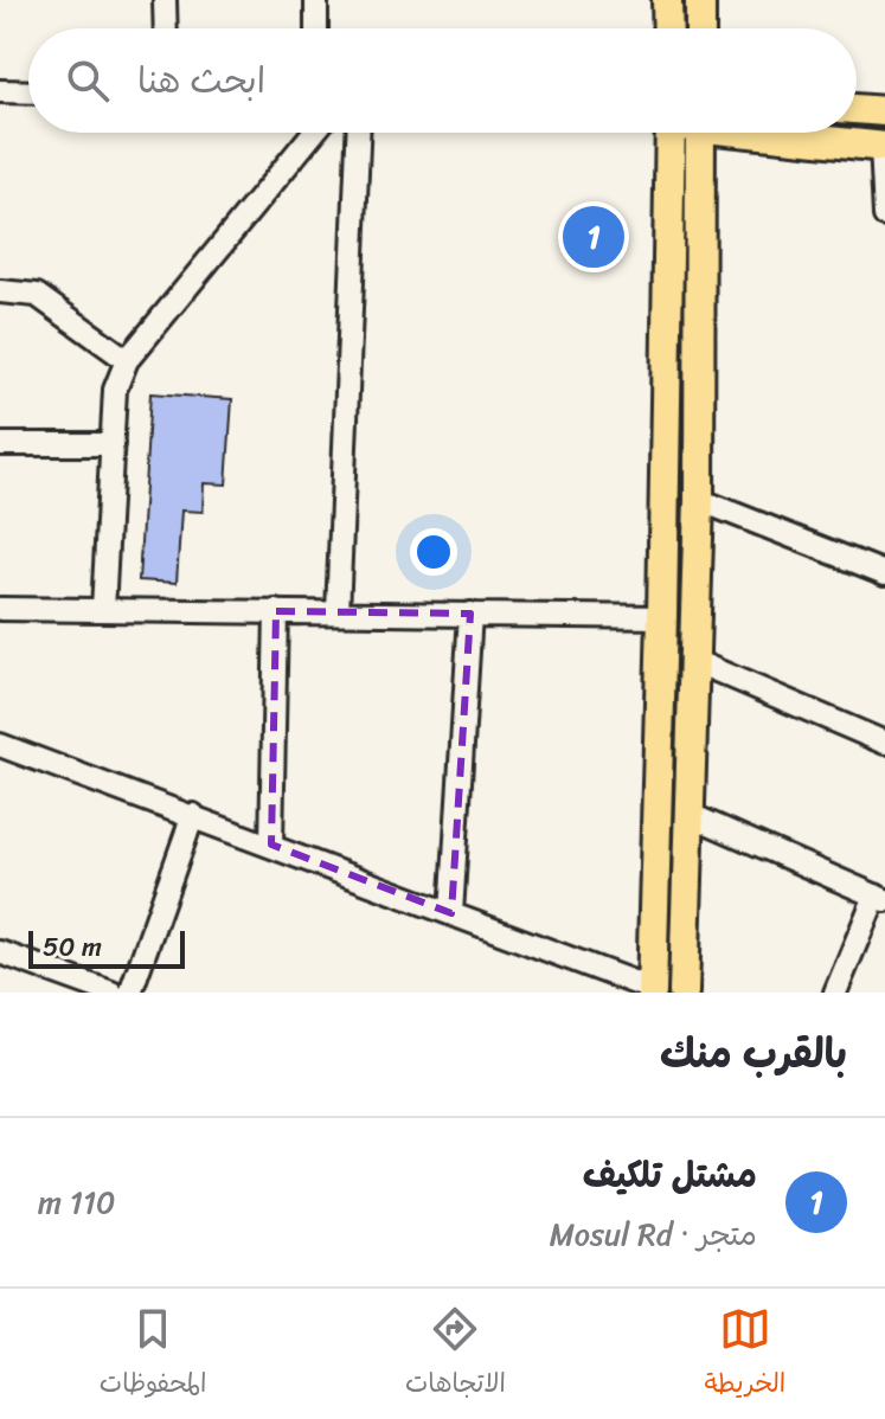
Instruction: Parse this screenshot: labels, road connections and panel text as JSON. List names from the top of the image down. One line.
{"scale_bar":"50 m","page":{"search":"ابحث هنا","pins":"1","scale":"50 m","heading":"بالقرب منك","list":[{"mark":"1","name":"مشتل تلكيف","note":"متجر · Mosul Rd","value":"110 m"}],"nav":["الخريطة","الاتجاهات","المحفوظات"]}}
